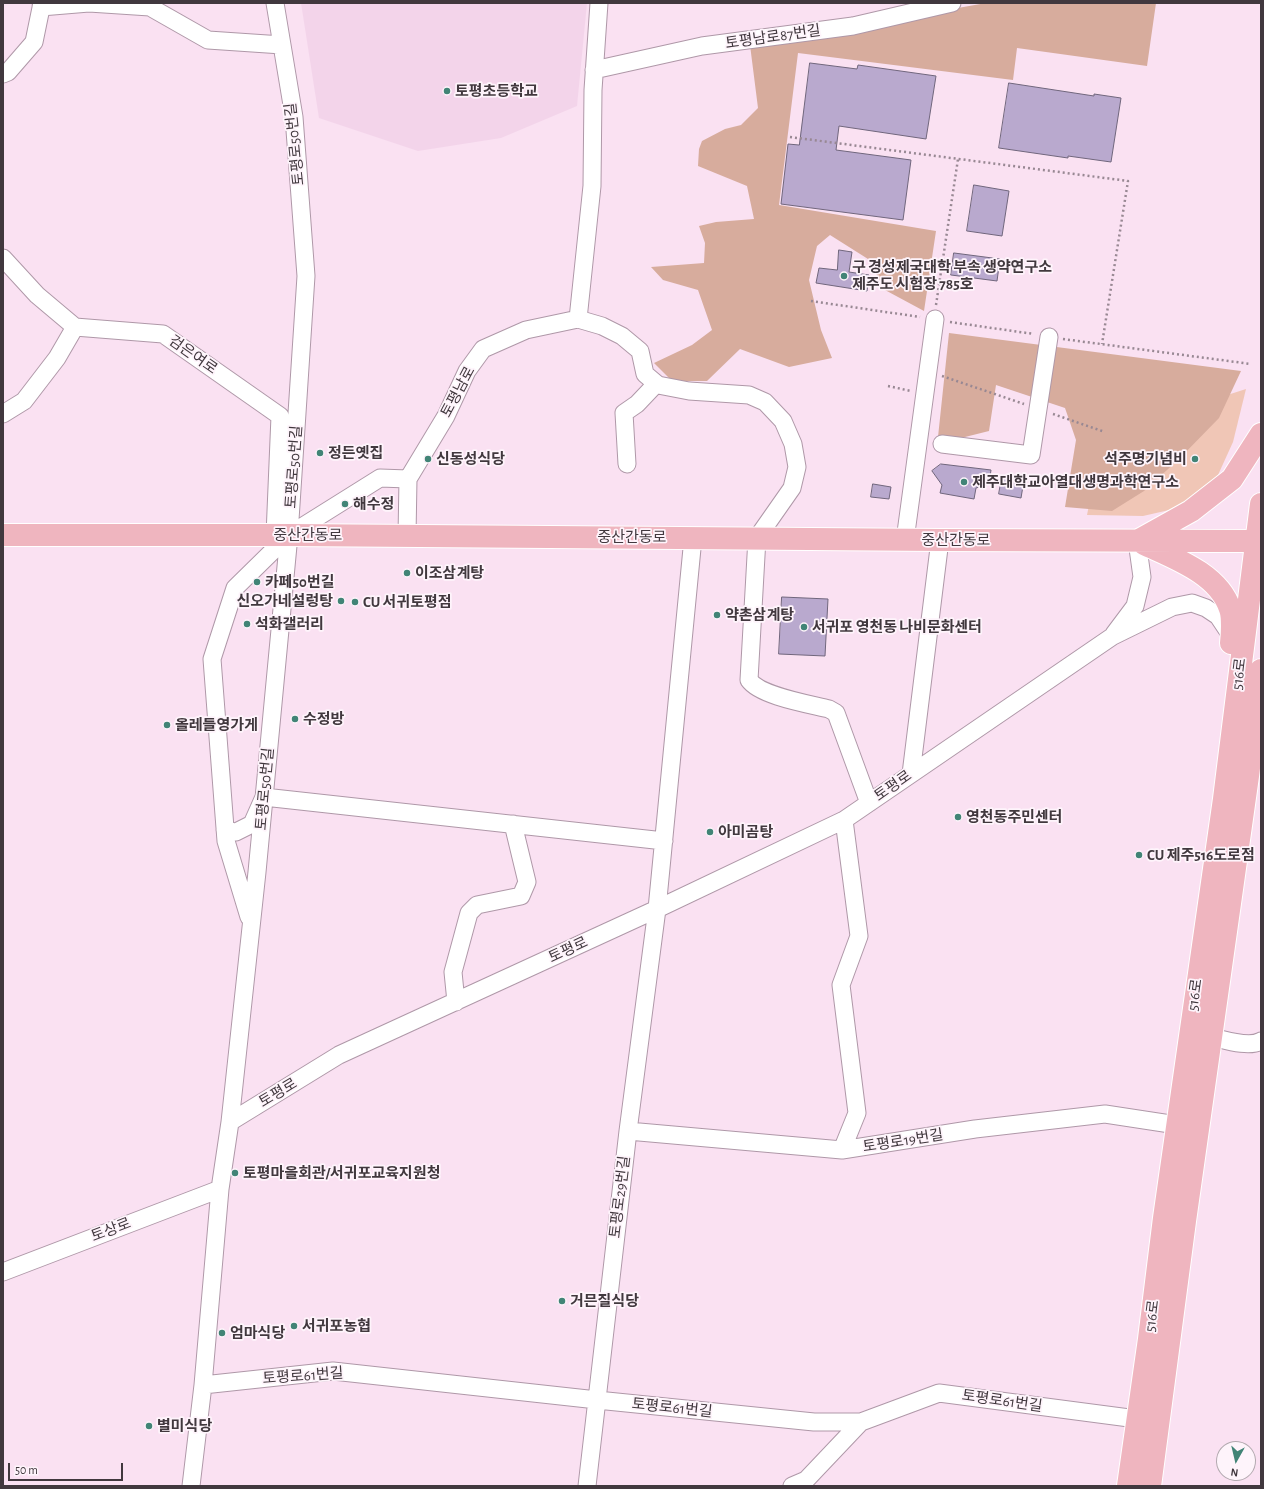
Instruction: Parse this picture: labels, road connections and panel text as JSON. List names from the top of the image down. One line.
{"streets":{"main road":["중산간동로","516로"],"street":["토평남로87번길","토평로50번길","검은여로","토평남로","토평로","토평로19번길","토평로29번길","토상로","토평로61번길"]},"crossings":[["토평로50번길","검은여로"],["토평로50번길","중산간동로"],["토평로50번길","토평로"],["검은여로","중산간동로"],["중산간동로","516로"],["516로","토평로19번길"],["516로","토평로61번길"],["토평로","토평로29번길"],["토평로19번길","토평로29번길"],["토평로29번길","토평로61번길"]],"places":["토평초등학교","구 경성제국대학 부속 생약연구소 제주도 시험장 785호","정든옛집","신동성식당","석주명기념비","제주대학교아열대생명과학연구소","해수정","이조삼계탕","카페50번길","신오가네설렁탕","CU 서귀토평점","약촌삼계탕","석화갤러리","서귀포 영천동 나비문화센터","수정방","올레들영가게","영천동주민센터","아미곰탕","CU 제주516도로점","토평마을회관/서귀포교육지원청","거믄질식당","서귀포농협","엄마식당","별미식당"],"scale_bar":"50 m","north":"bottom"}
